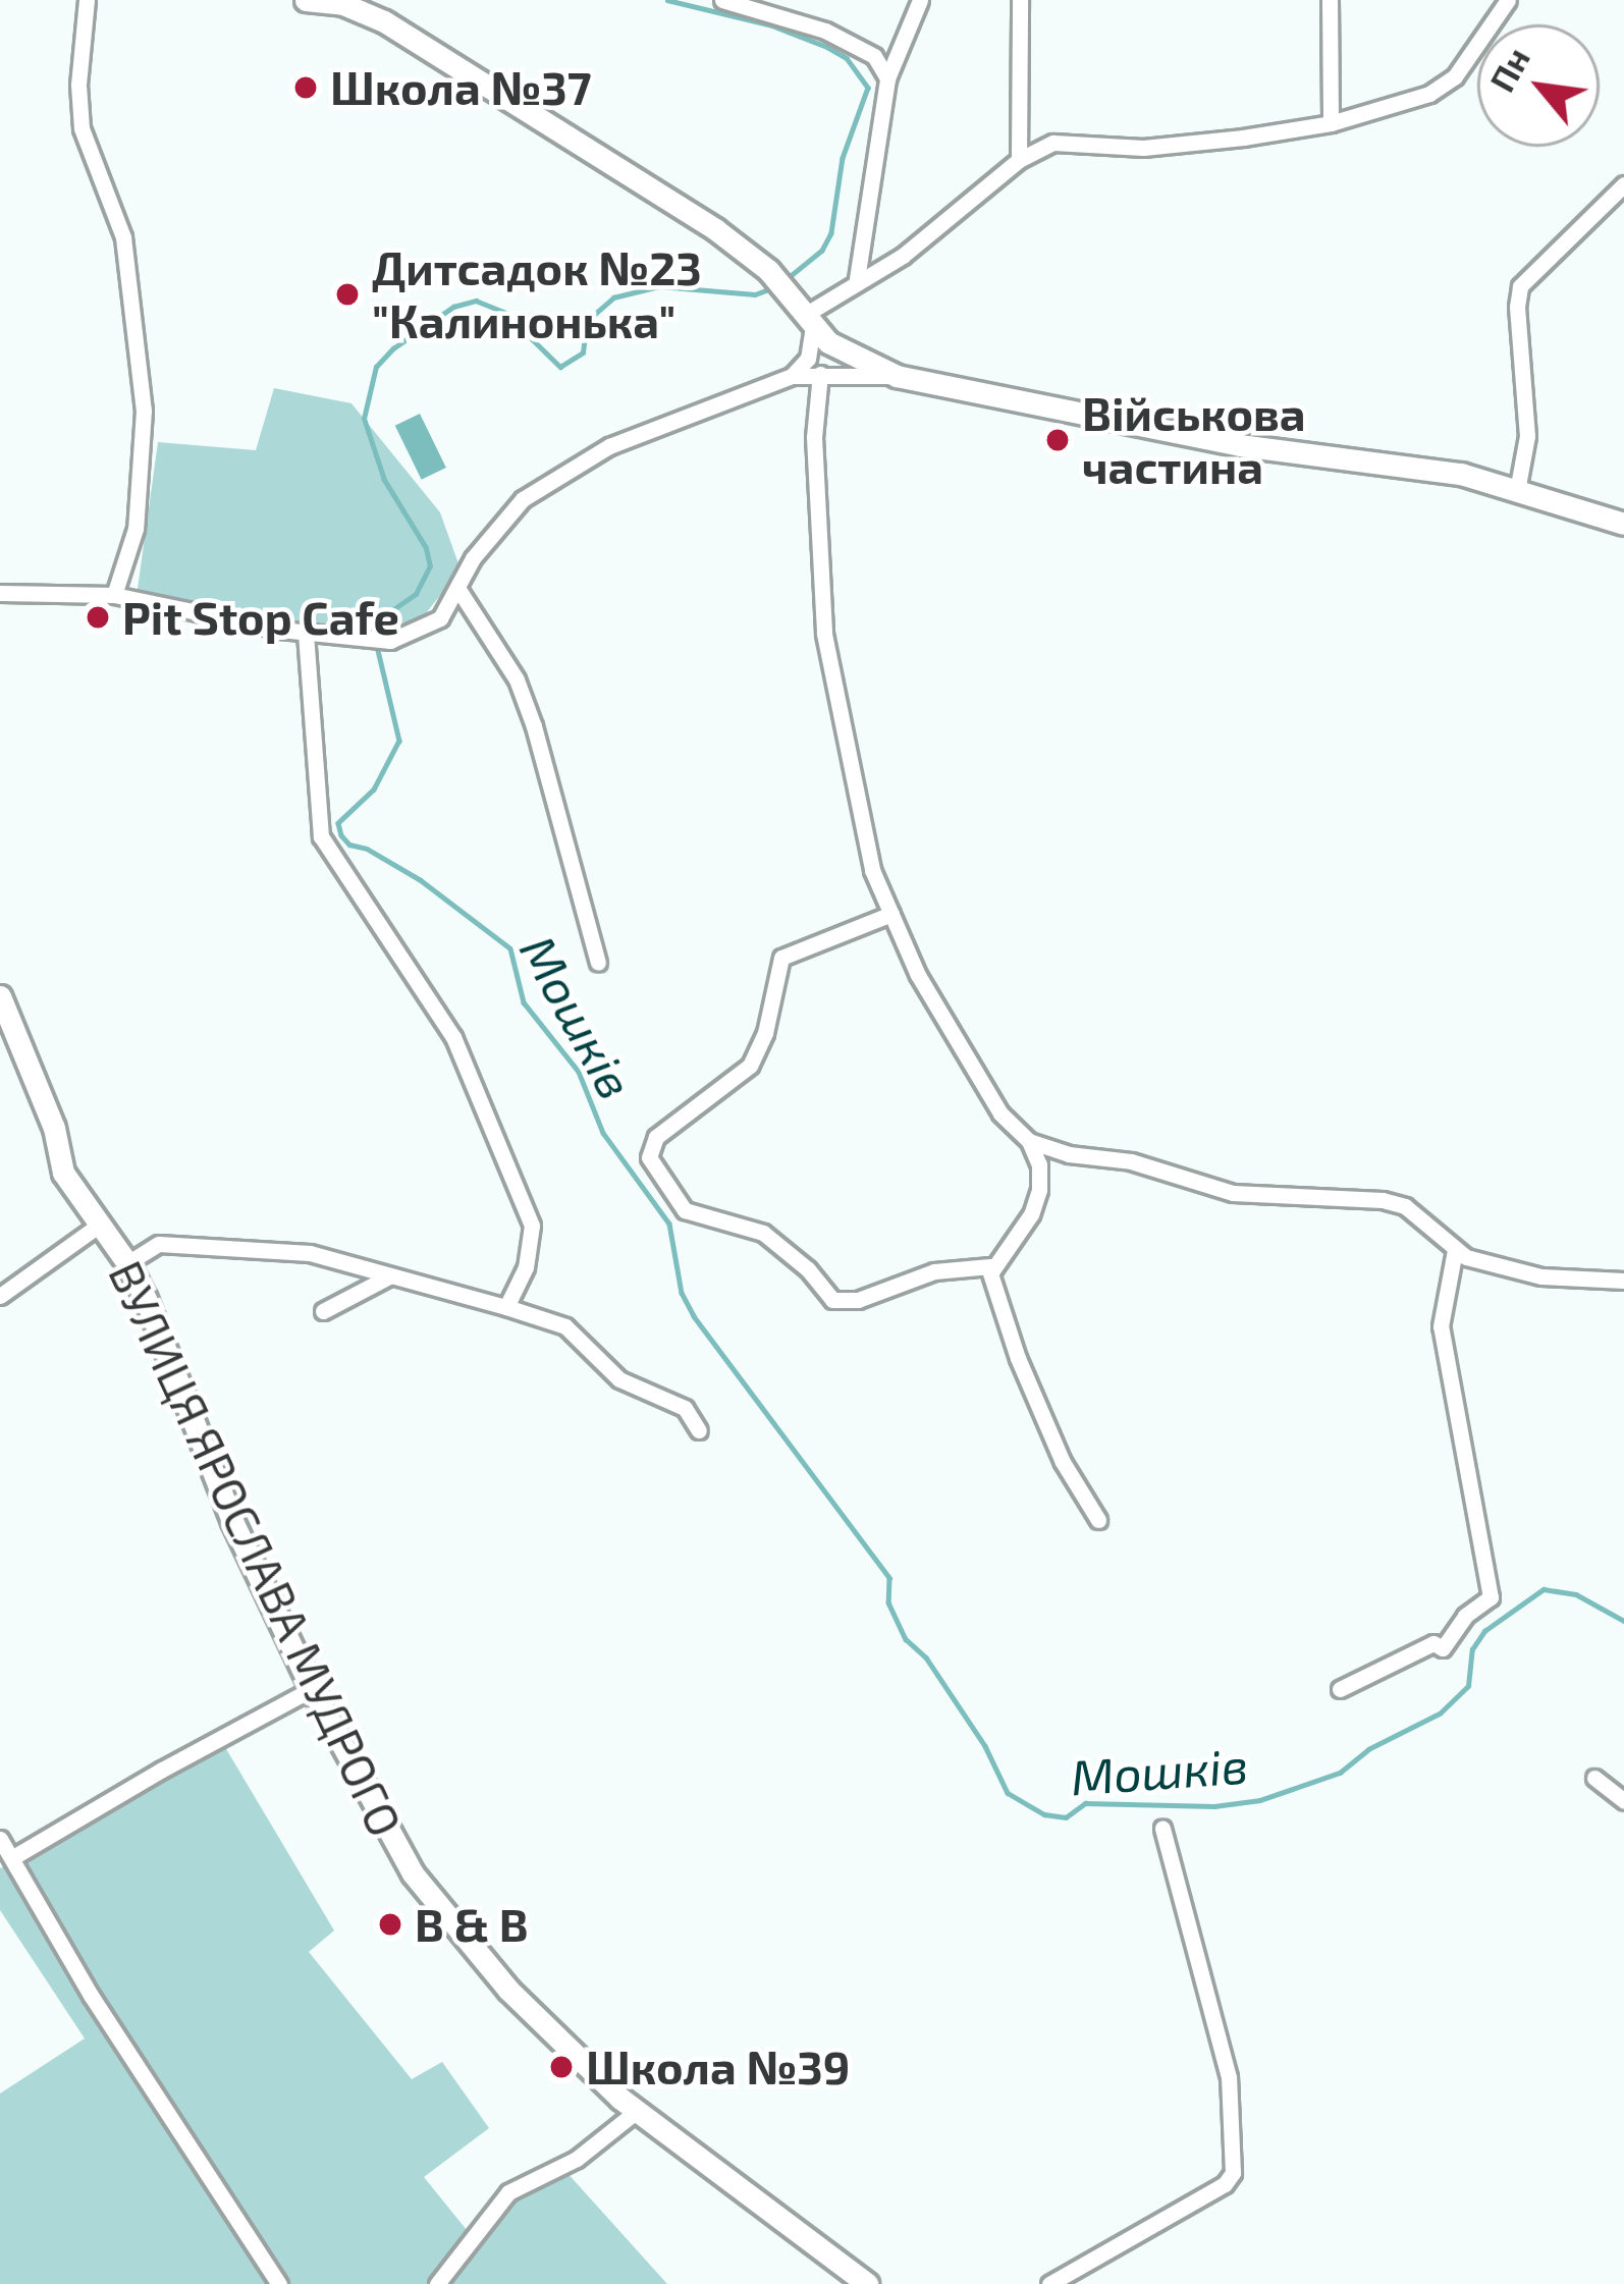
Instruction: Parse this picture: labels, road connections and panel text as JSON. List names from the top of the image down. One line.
{"streets":{"main road":["ВУЛИЦЯ ЯРОСЛАВА МУДРОГО"]},"water":["Мошків"],"places":["Школа №37","Дитсадок №23 \"Калинонька\"","Військова частина","Pit Stop Cafe","B & B","Школа №39"],"north":"top left"}
